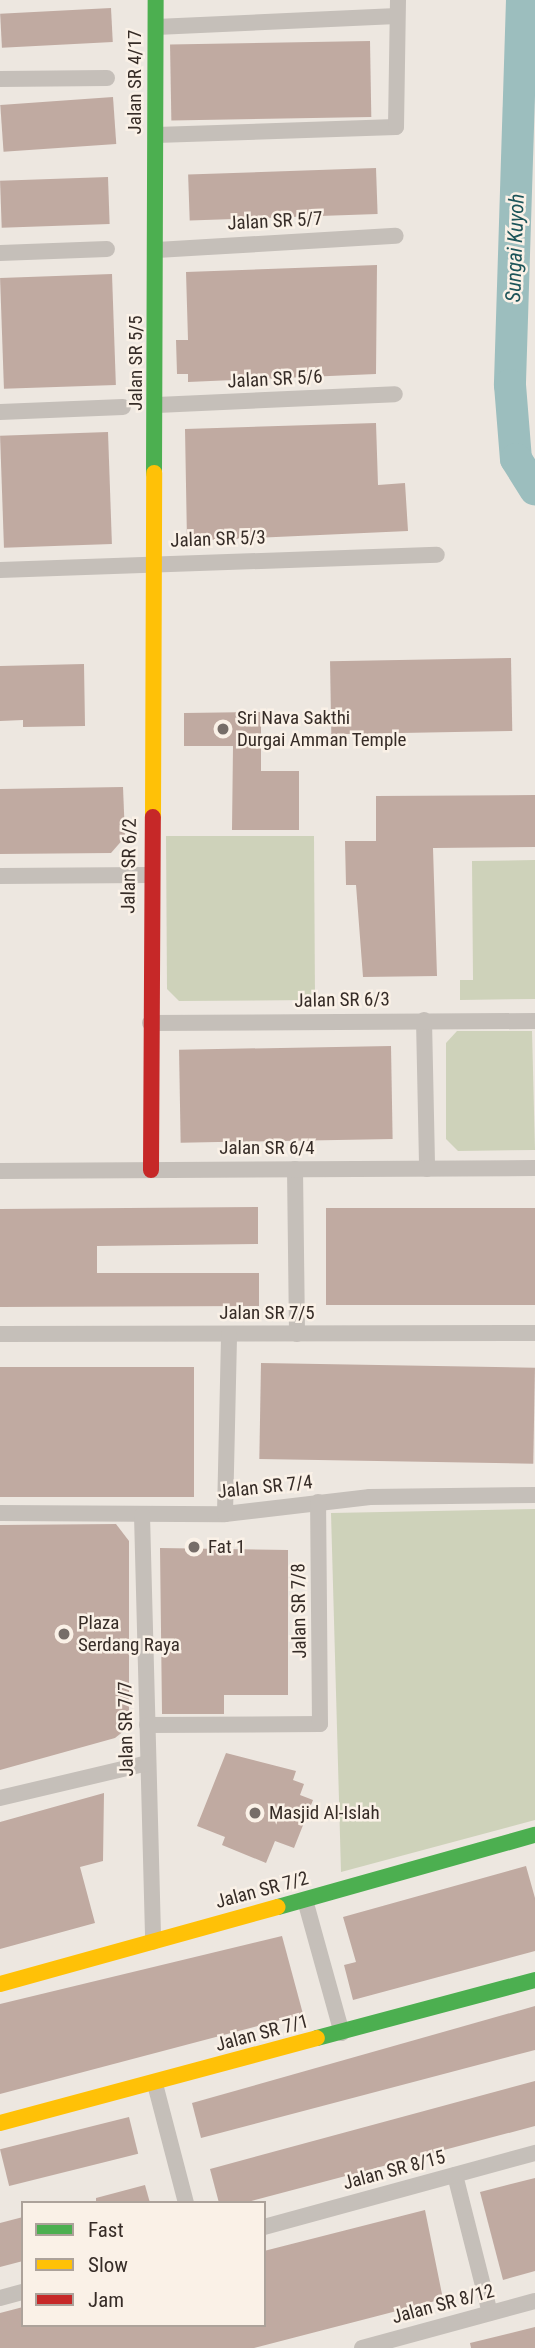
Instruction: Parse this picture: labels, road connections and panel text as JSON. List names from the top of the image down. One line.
{"streets":{"street":["Jalan SR 4/17","Jalan SR 5/7","Jalan SR 5/5","Jalan SR 5/6","Jalan SR 5/3","Jalan SR 6/2","Jalan SR 6/3","Jalan SR 6/4","Jalan SR 7/5","Jalan SR 7/4","Jalan SR 7/8","Jalan SR 7/7","Jalan SR 7/2","Jalan SR 7/1","Jalan SR 8/15","Jalan SR 8/12"]},"crossings":[["Jalan SR 4/17","Jalan SR 5/5"],["Jalan SR 5/7","Jalan SR 5/5"],["Jalan SR 5/5","Jalan SR 5/6"],["Jalan SR 5/5","Jalan SR 5/3"],["Jalan SR 5/5","Jalan SR 6/2"],["Jalan SR 5/3","Jalan SR 6/2"],["Jalan SR 6/2","Jalan SR 6/3"],["Jalan SR 6/2","Jalan SR 6/4"],["Jalan SR 7/4","Jalan SR 7/8"],["Jalan SR 7/4","Jalan SR 7/7"],["Jalan SR 7/8","Jalan SR 7/7"],["Jalan SR 7/7","Jalan SR 7/2"]],"water":["Sungai Kuyoh"],"places":["Sri Nava Sakthi Durgai Amman Temple","Fat 1","Plaza Serdang Raya","Masjid Al-Islah"],"legend":["Fast","Slow","Jam"]}
